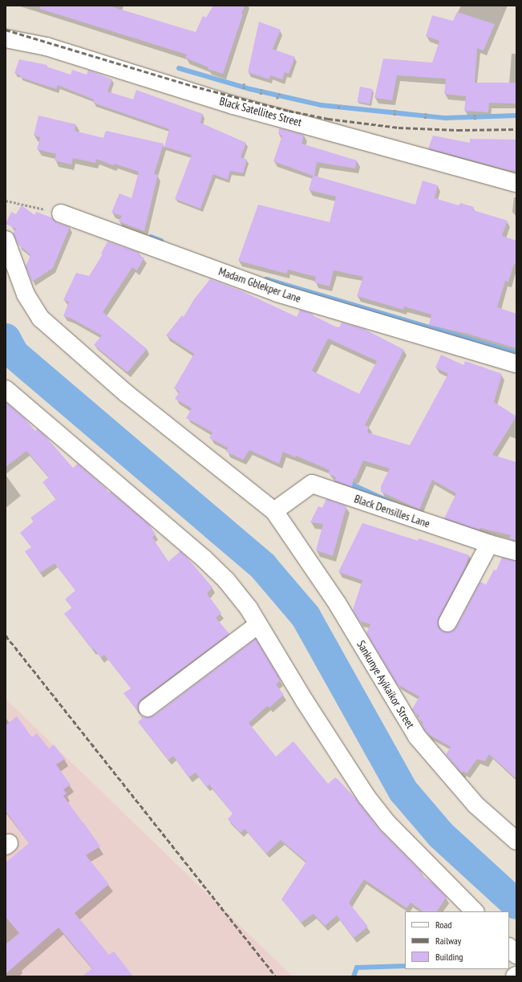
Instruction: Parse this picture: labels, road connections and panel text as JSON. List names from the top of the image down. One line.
{"streets":{"street":["Black Satellites Street","Madam Gblekper Lane","Black Densilles Lane","Sankunye Ayikaikor Street"]},"crossings":[["Black Densilles Lane","Sankunye Ayikaikor Street"]],"legend":["Road","Railway","Building"]}
